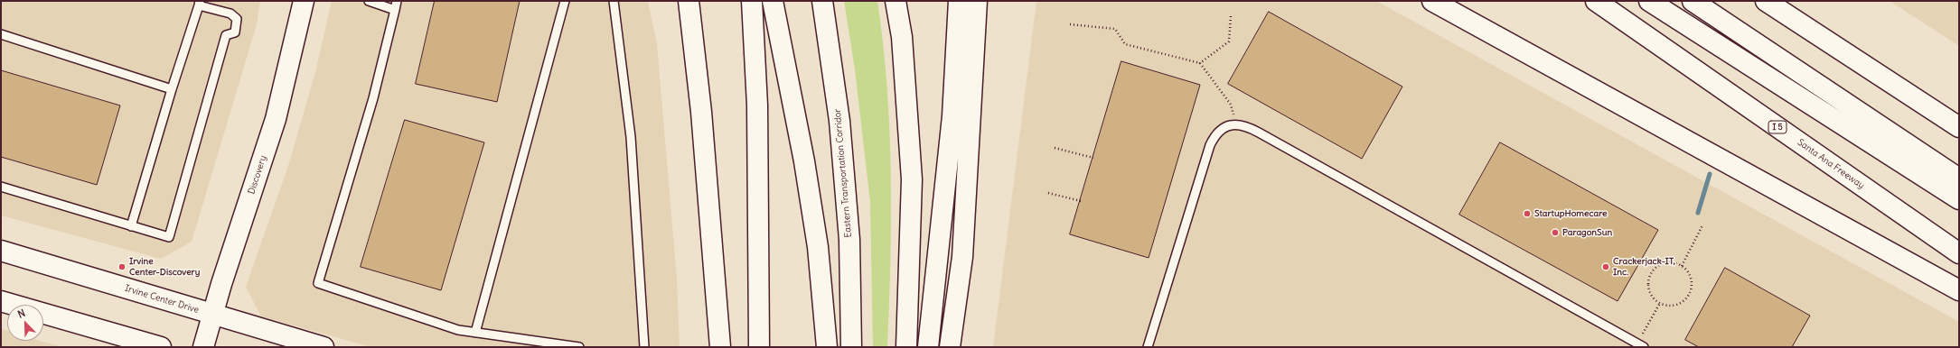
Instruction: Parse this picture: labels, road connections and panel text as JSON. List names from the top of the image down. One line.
{"streets":{"main road":["I 5","Santa Ana Freeway","Eastern Transportation Corridor","Discovery","Irvine Center Drive"]},"crossings":[["Discovery","Irvine Center Drive"]],"places":["StartupHomecare","ParagonSun","Irvine Center-Discovery","Crackerjack-IT, Inc."],"north":"top left"}
